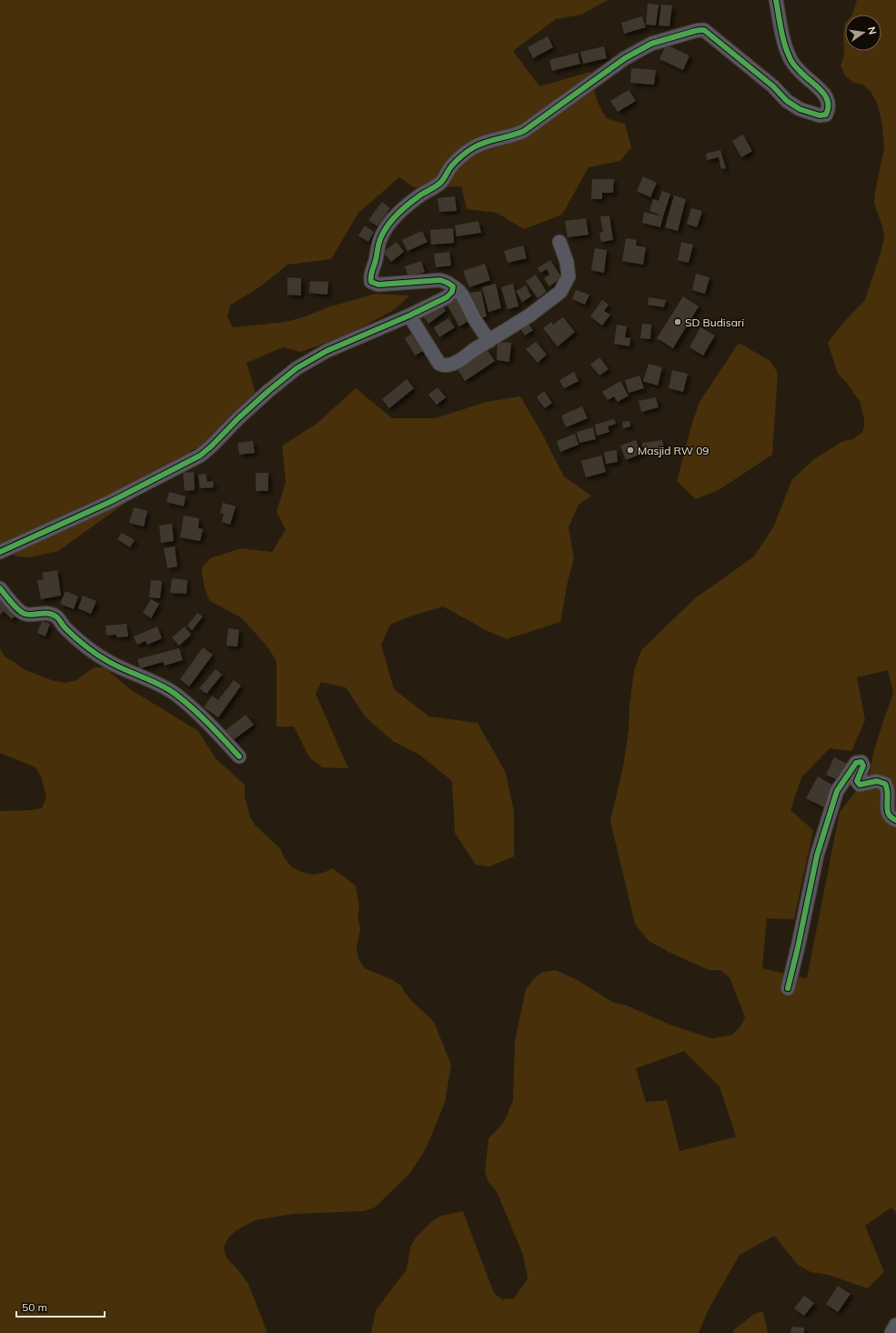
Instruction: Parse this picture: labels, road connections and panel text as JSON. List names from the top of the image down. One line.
{"places":["SD Budisari","Masjid RW 09"],"scale_bar":"50 m","north":"right"}
